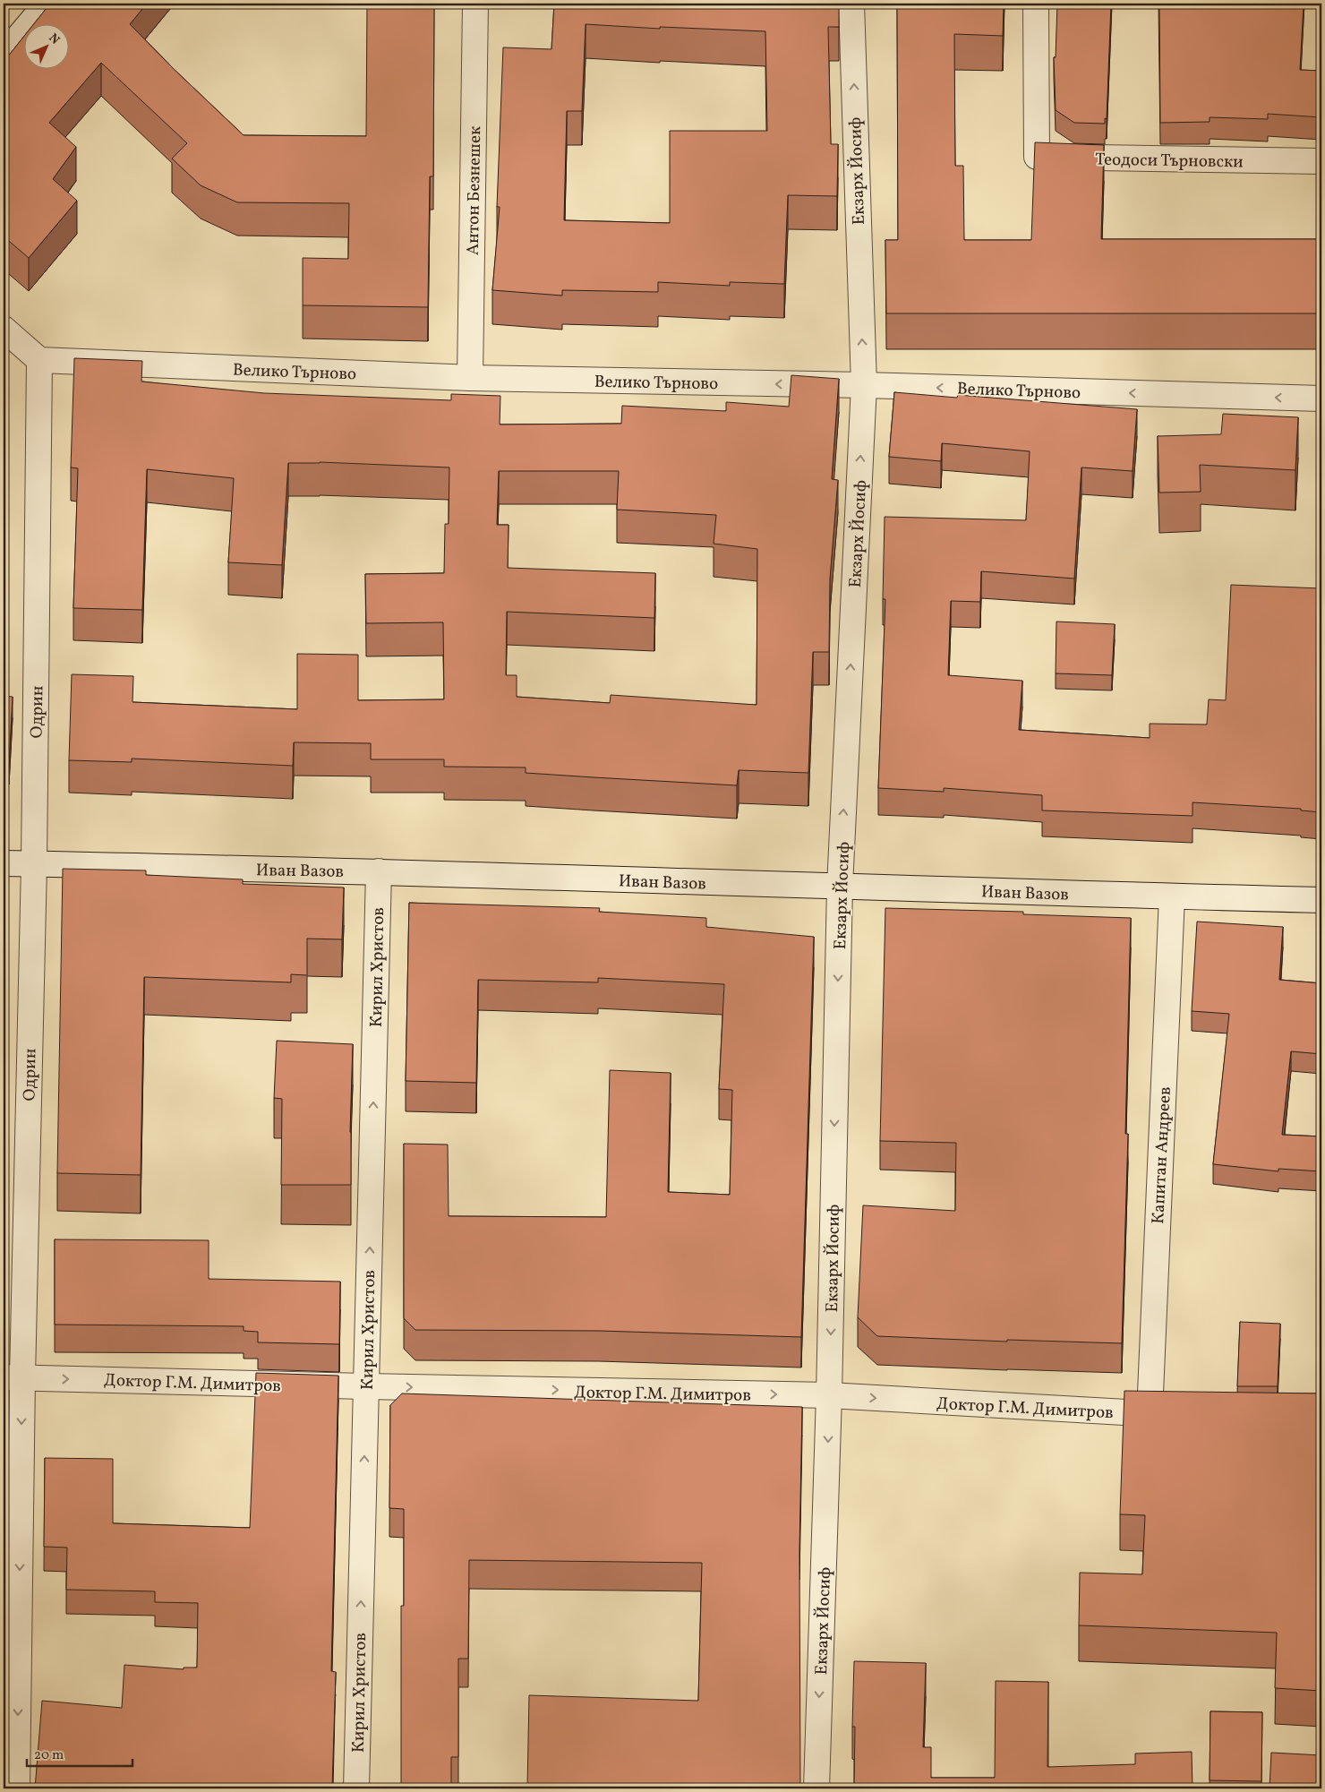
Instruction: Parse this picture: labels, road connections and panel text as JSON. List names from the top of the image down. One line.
{"streets":{"street":["Теодоси Търновски","Екзарх Йосиф","Антон Безнешек","Велико Търново","Одрин","Иван Вазов","Кирил Христов","Капитан Андреев","Доктор Г.М. Димитров"]},"crossings":[["Екзарх Йосиф","Велико Търново"],["Екзарх Йосиф","Иван Вазов"],["Екзарх Йосиф","Доктор Г.М. Димитров"],["Антон Безнешек","Велико Търново"],["Велико Търново","Одрин"],["Одрин","Иван Вазов"],["Одрин","Доктор Г.М. Димитров"],["Иван Вазов","Кирил Христов"],["Иван Вазов","Капитан Андреев"],["Кирил Христов","Доктор Г.М. Димитров"],["Капитан Андреев","Доктор Г.М. Димитров"]],"one_way":["Велико Търново","Кирил Христов","Доктор Г.М. Димитров"],"scale_bar":"20 m","north":"top right"}
